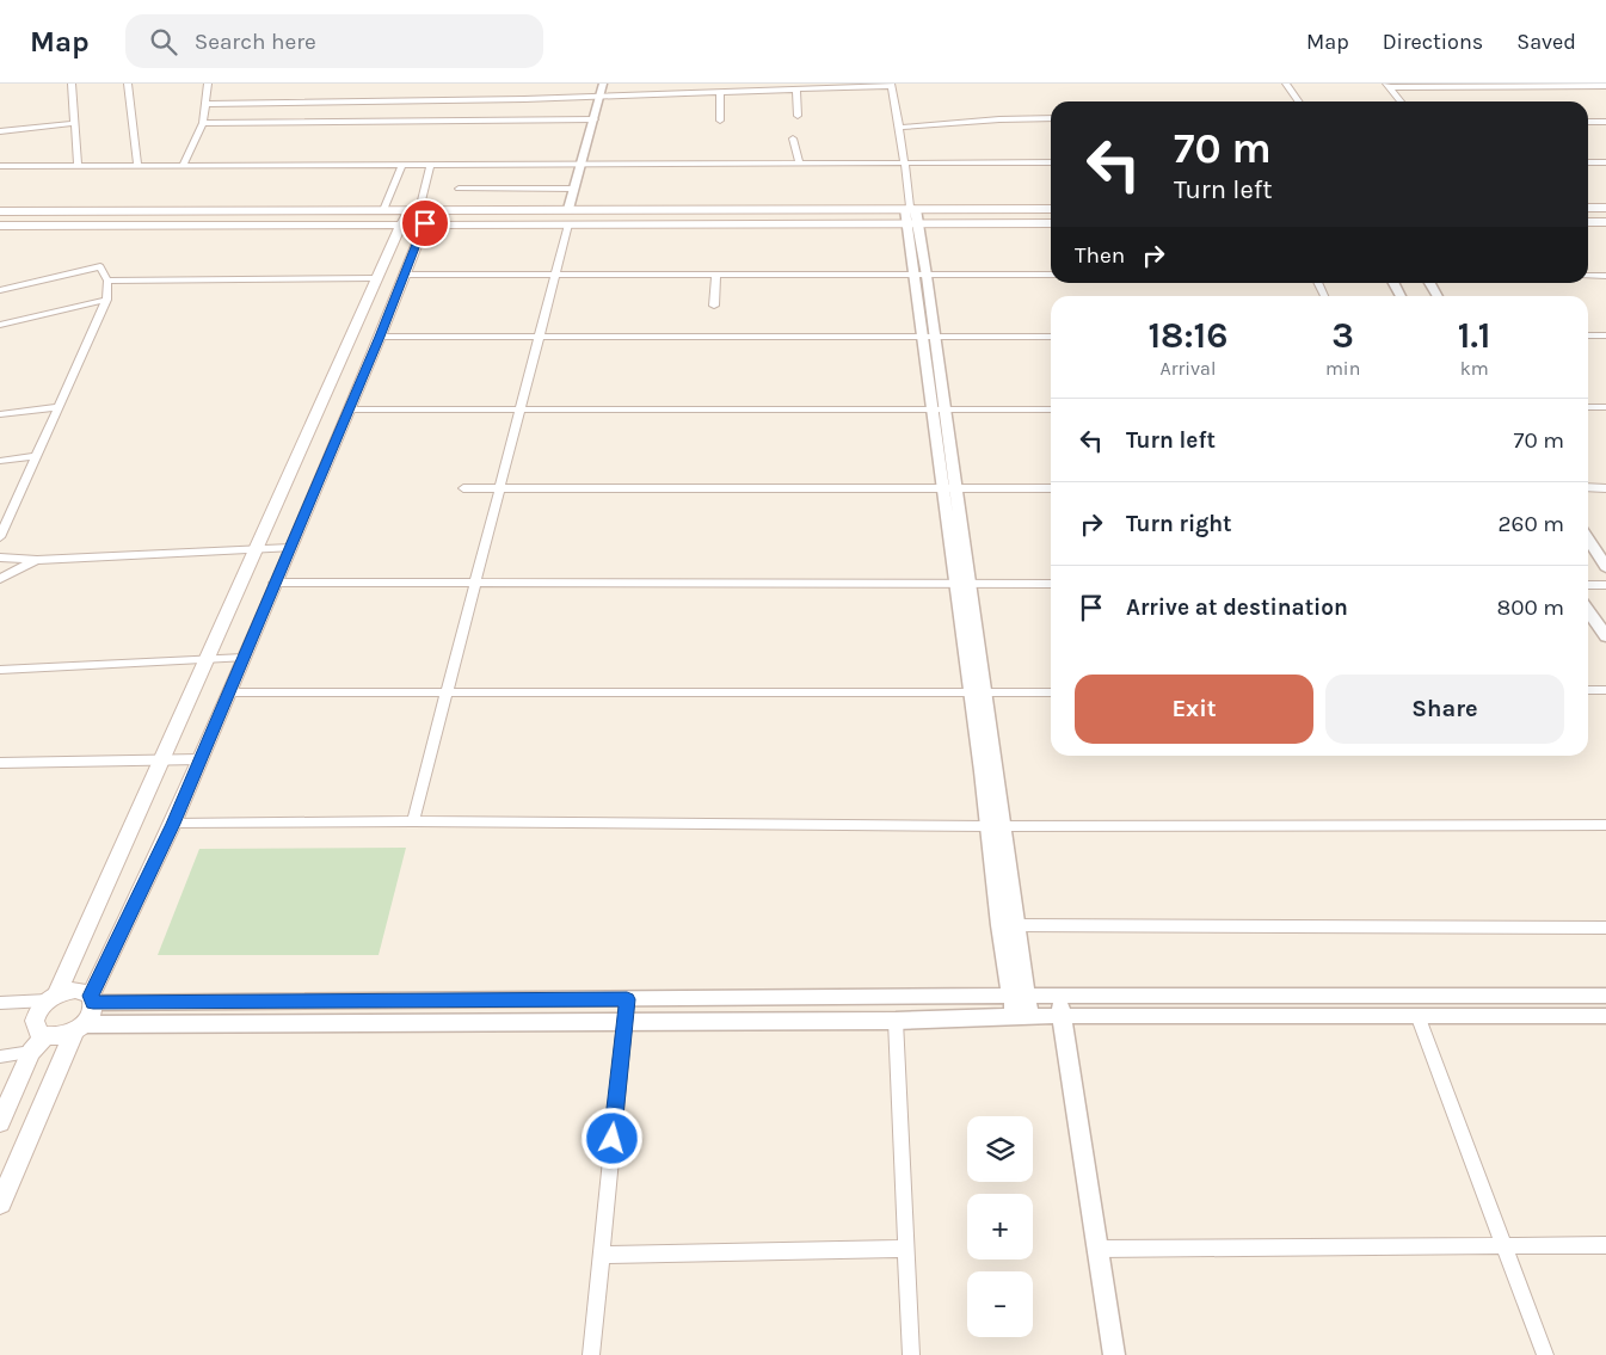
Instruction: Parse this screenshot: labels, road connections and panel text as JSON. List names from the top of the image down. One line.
{"page":{"header":"Map","search":"Search here","nav":["Map","Directions","Saved"],"turn":["70 m","Turn left"],"then":"Then","eta":["18:16","Arrival","3","min","1.1","km"],"list":[{"name":"Turn left","value":"70 m"},{"name":"Turn right","value":"260 m"},{"name":"Arrive at destination","value":"800 m"}],"buttons":["Exit","Share"],"map_buttons":["+","−"]}}
